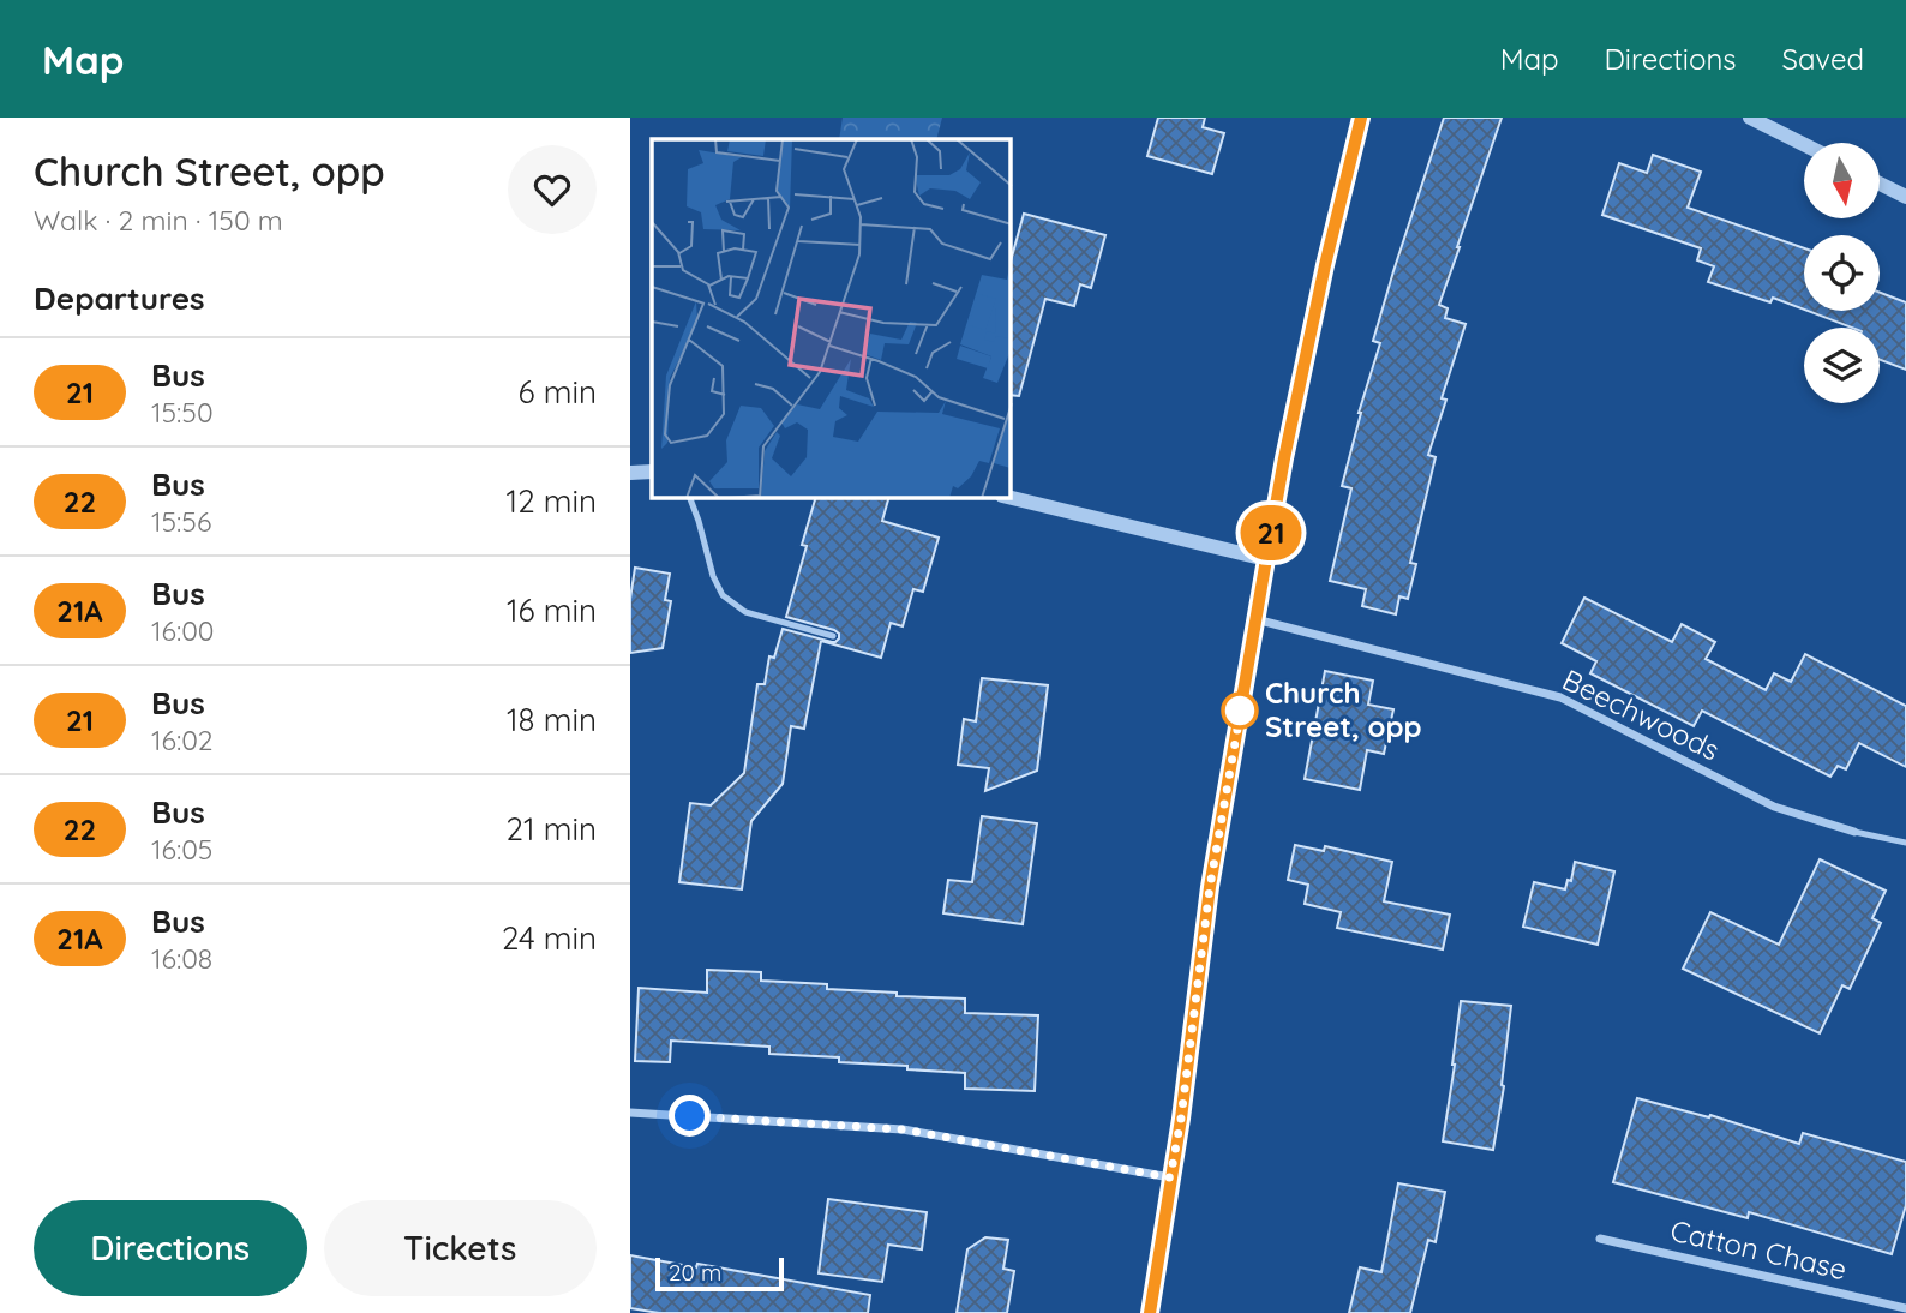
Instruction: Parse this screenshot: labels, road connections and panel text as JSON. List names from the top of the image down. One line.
{"streets":{"street":["Beechwoods","Catton Chase"]},"places":["Church Street, opp"],"lines":["bus line 21"],"scale_bar":"20 m","north":"bottom","page":{"header":"Map","nav":["Map","Directions","Saved"],"heading":[["Church Street, opp","Walk · 2 min · 150 m"],"Departures"],"on_map":"21","list":[{"mark":"21","name":"Bus","note":"15:50","value":"6 min"},{"mark":"22","name":"Bus","note":"15:56","value":"12 min"},{"mark":"21A","name":"Bus","note":"16:00","value":"16 min"},{"mark":"21","name":"Bus","note":"16:02","value":"18 min"},{"mark":"22","name":"Bus","note":"16:05","value":"21 min"},{"mark":"21A","name":"Bus","note":"16:08","value":"24 min"}],"buttons":["Directions","Tickets"],"scale":"20 m"}}
